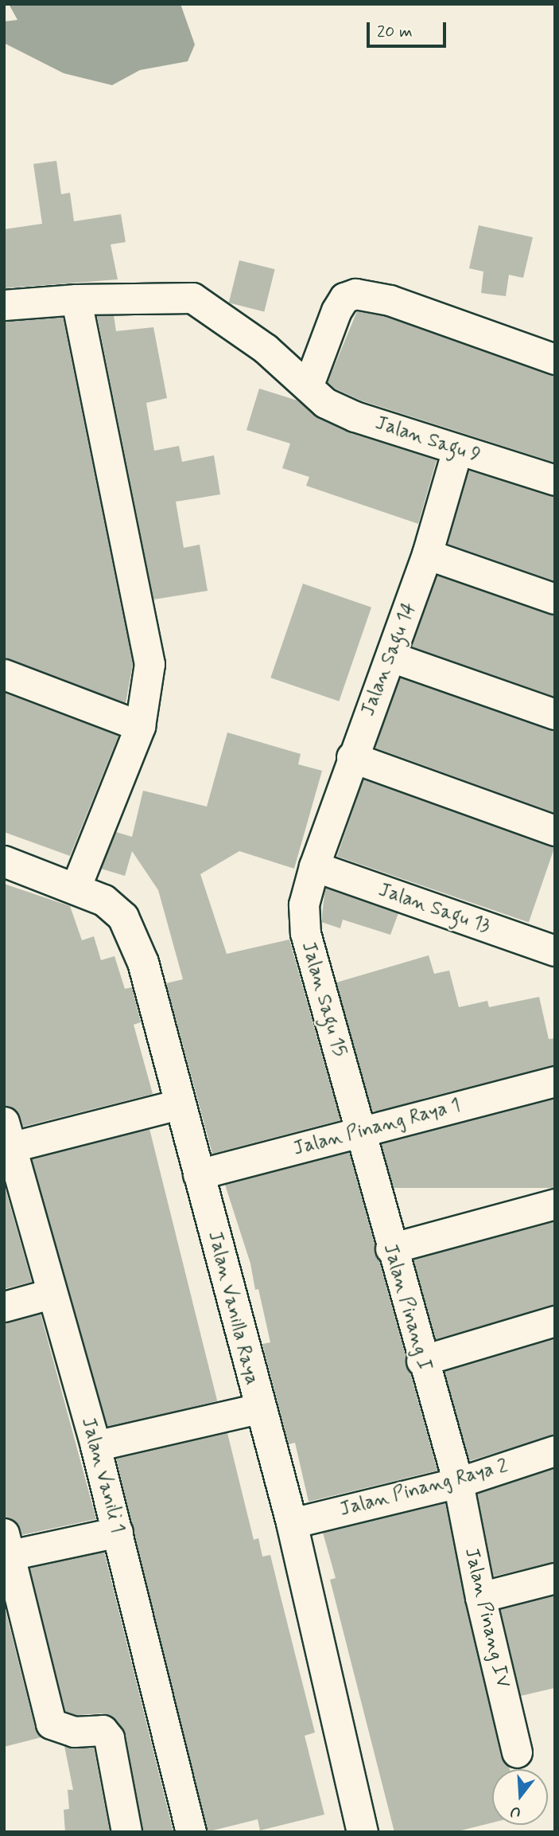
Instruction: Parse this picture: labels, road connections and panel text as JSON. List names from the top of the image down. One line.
{"streets":{"street":["Jalan Sagu 9","Jalan Sagu 14","Jalan Sagu 13","Jalan Sagu 15","Jalan Pinang Raya 1","Jalan Pinang I","Jalan Vanilla Raya","Jalan Vanili 1","Jalan Pinang Raya 2","Jalan Pinang IV"]},"crossings":[["Jalan Sagu 9","Jalan Sagu 14"],["Jalan Sagu 14","Jalan Sagu 13"],["Jalan Sagu 14","Jalan Sagu 15"],["Jalan Sagu 13","Jalan Sagu 15"],["Jalan Sagu 15","Jalan Pinang Raya 1"],["Jalan Sagu 15","Jalan Pinang I"],["Jalan Pinang Raya 1","Jalan Pinang I"],["Jalan Pinang Raya 1","Jalan Vanilla Raya"],["Jalan Pinang I","Jalan Pinang Raya 2"],["Jalan Pinang I","Jalan Pinang IV"],["Jalan Vanilla Raya","Jalan Pinang Raya 2"],["Jalan Pinang Raya 2","Jalan Pinang IV"]],"scale_bar":"20 m","north":"bottom"}
